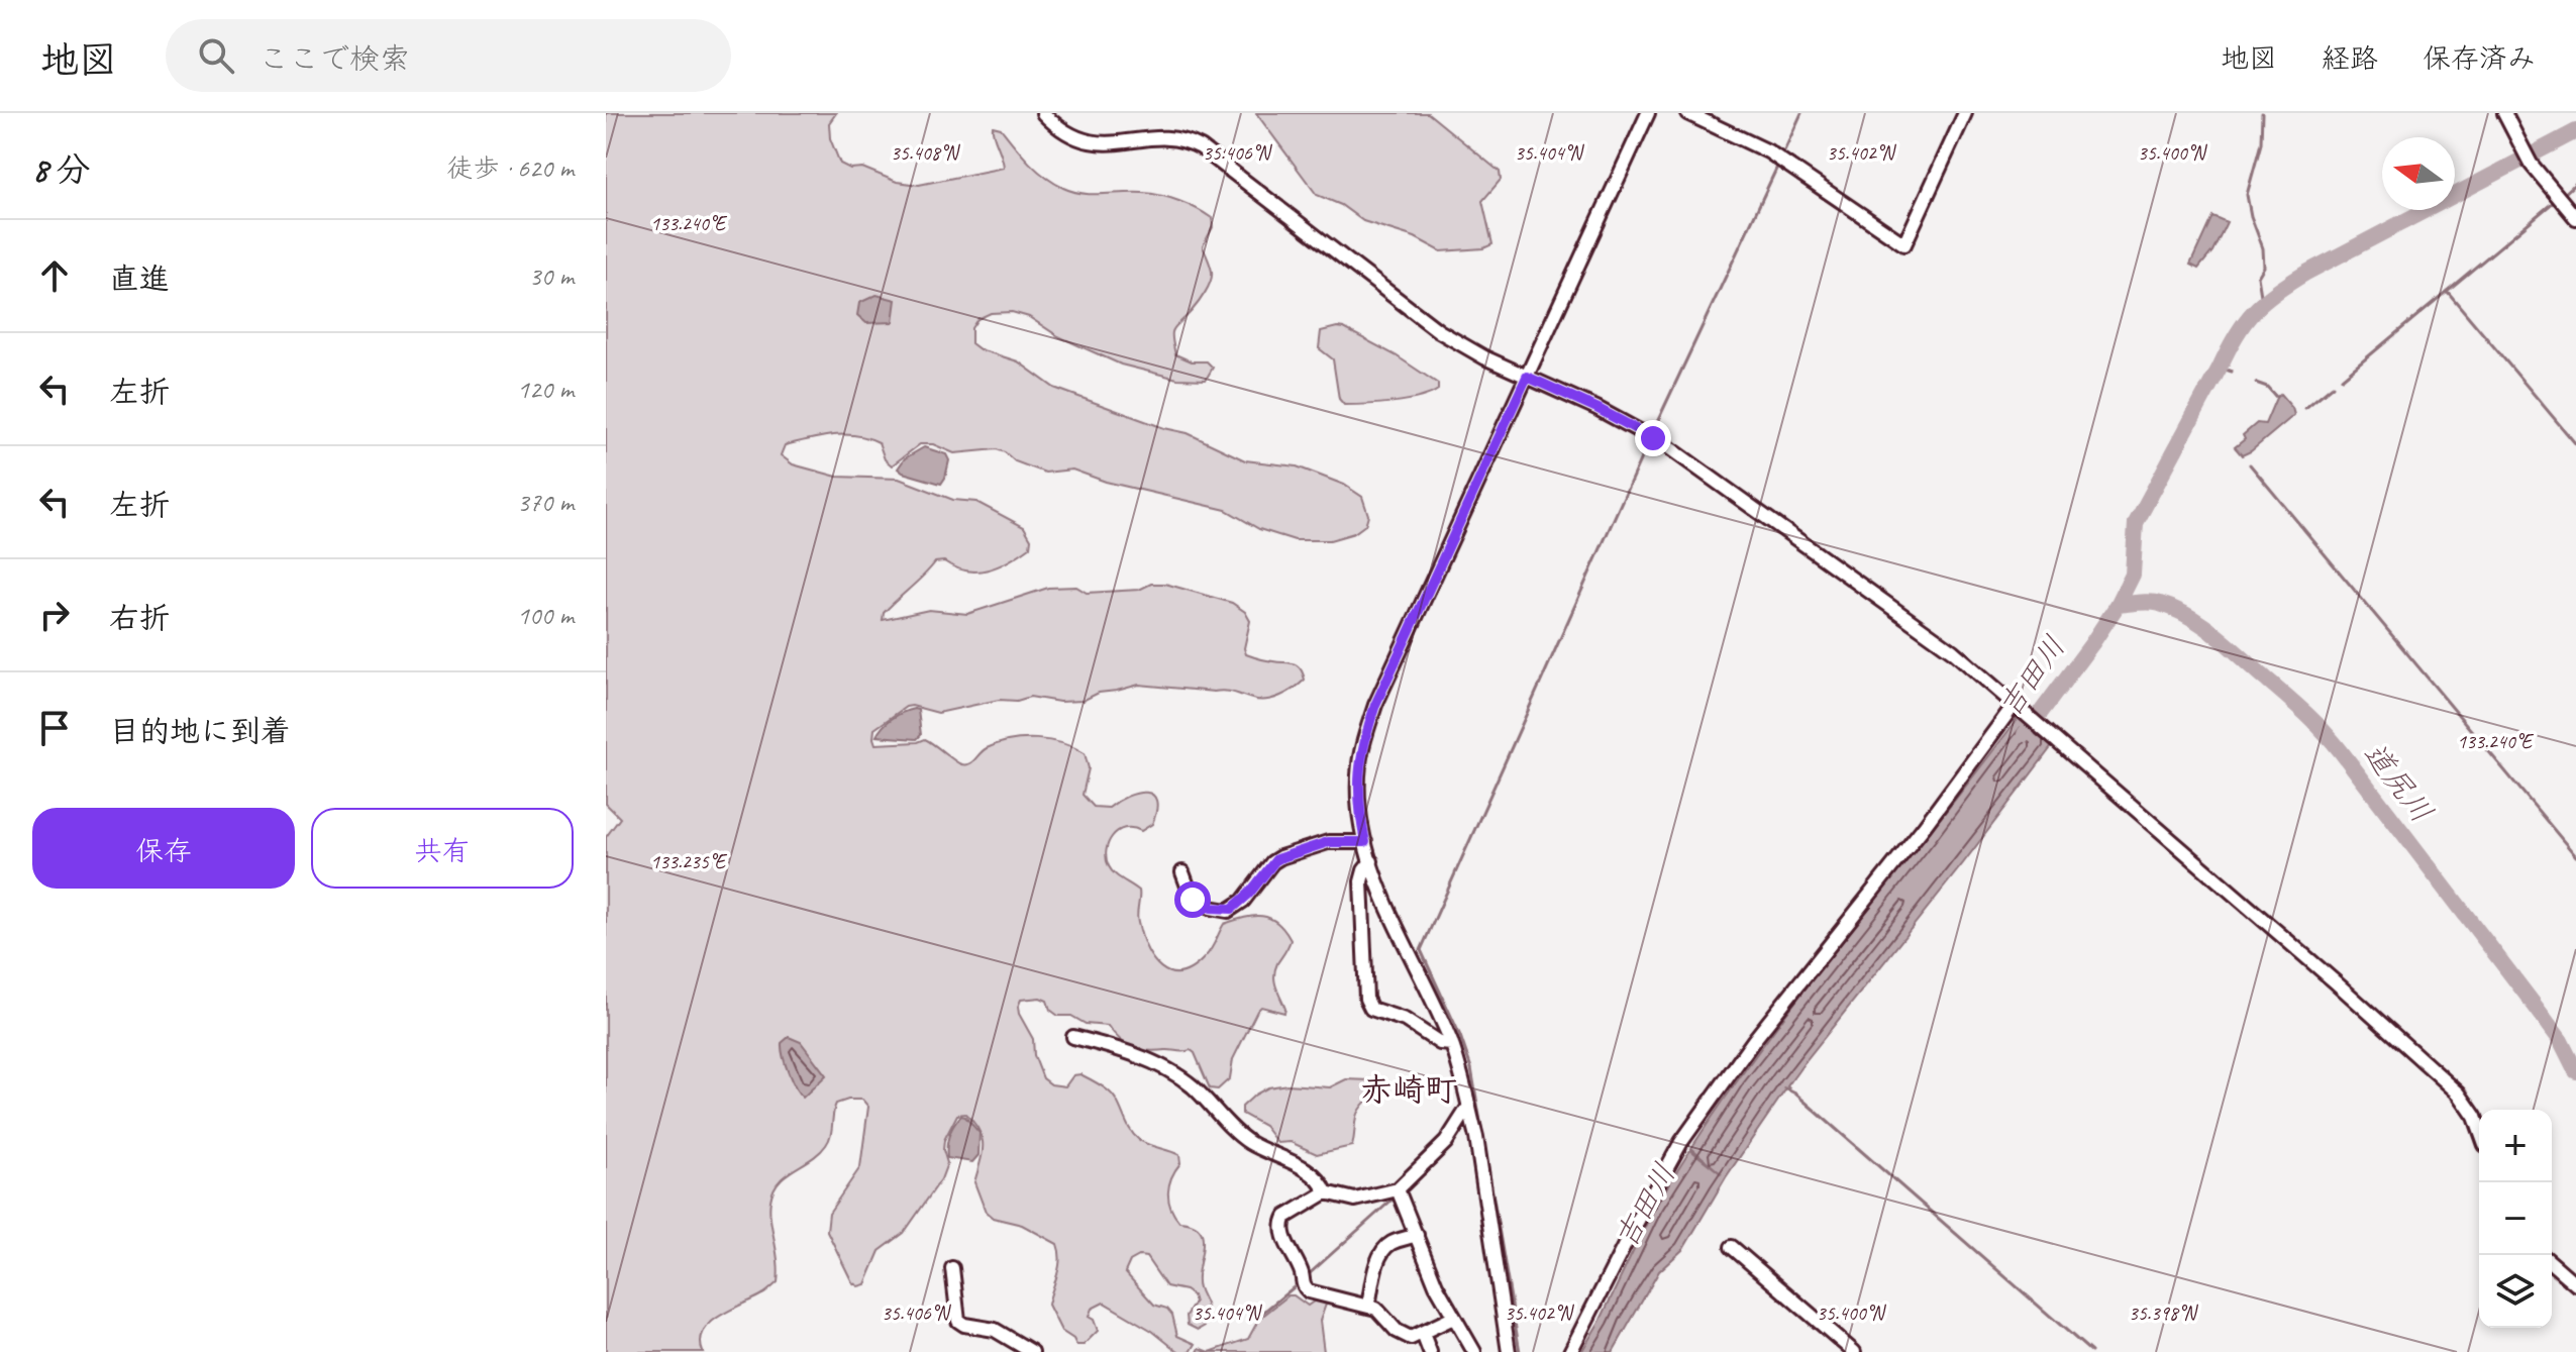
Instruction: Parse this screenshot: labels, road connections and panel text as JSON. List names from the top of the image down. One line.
{"districts":["赤崎町"],"water":["吉田川","道尻川"],"north":"left","page":{"header":"地図","search":"ここで検索","nav":["地図","経路","保存済み"],"heading":["8 分","徒歩 · 620 m"],"list":[["直進","30 m"],["左折","120 m"],["左折","370 m"],["右折","100 m"],"目的地に到着"],"buttons":["保存","共有"],"map_buttons":["+","−"]},"coordinates":["35.408°N","35.406°N","35.404°N","35.402°N","35.400°N","133.240°E","133.235°E","35.398°N"]}
